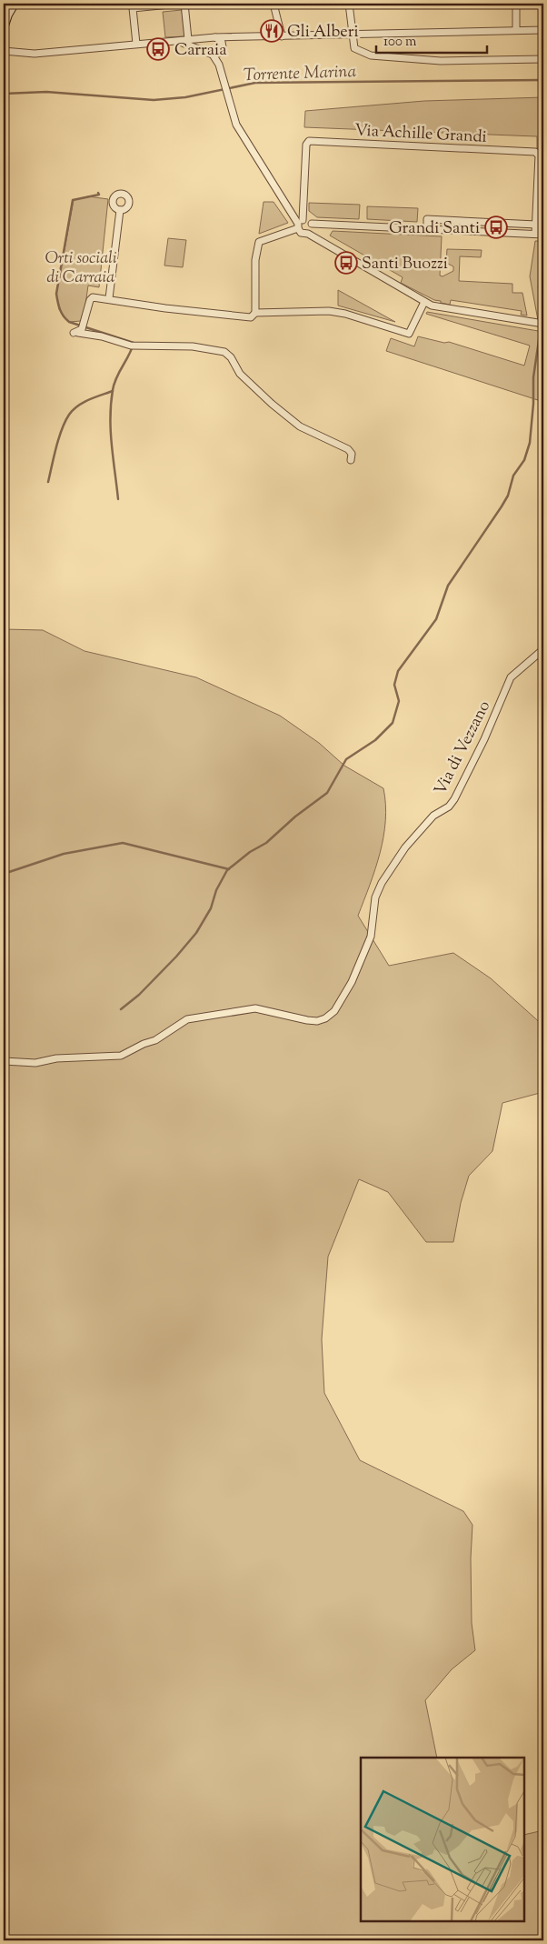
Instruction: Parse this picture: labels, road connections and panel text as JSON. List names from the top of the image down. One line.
{"streets":{"street":["Via Achille Grandi","Via di Vezzano"]},"water":["Torrente Marina"],"parks":["Orti sociali di Carraia"],"places":{"restaurant":["Gli Alberi"],"bus stop":["Carraia","Grandi Santi","Santi Buozzi"]},"scale_bar":"100 m"}
